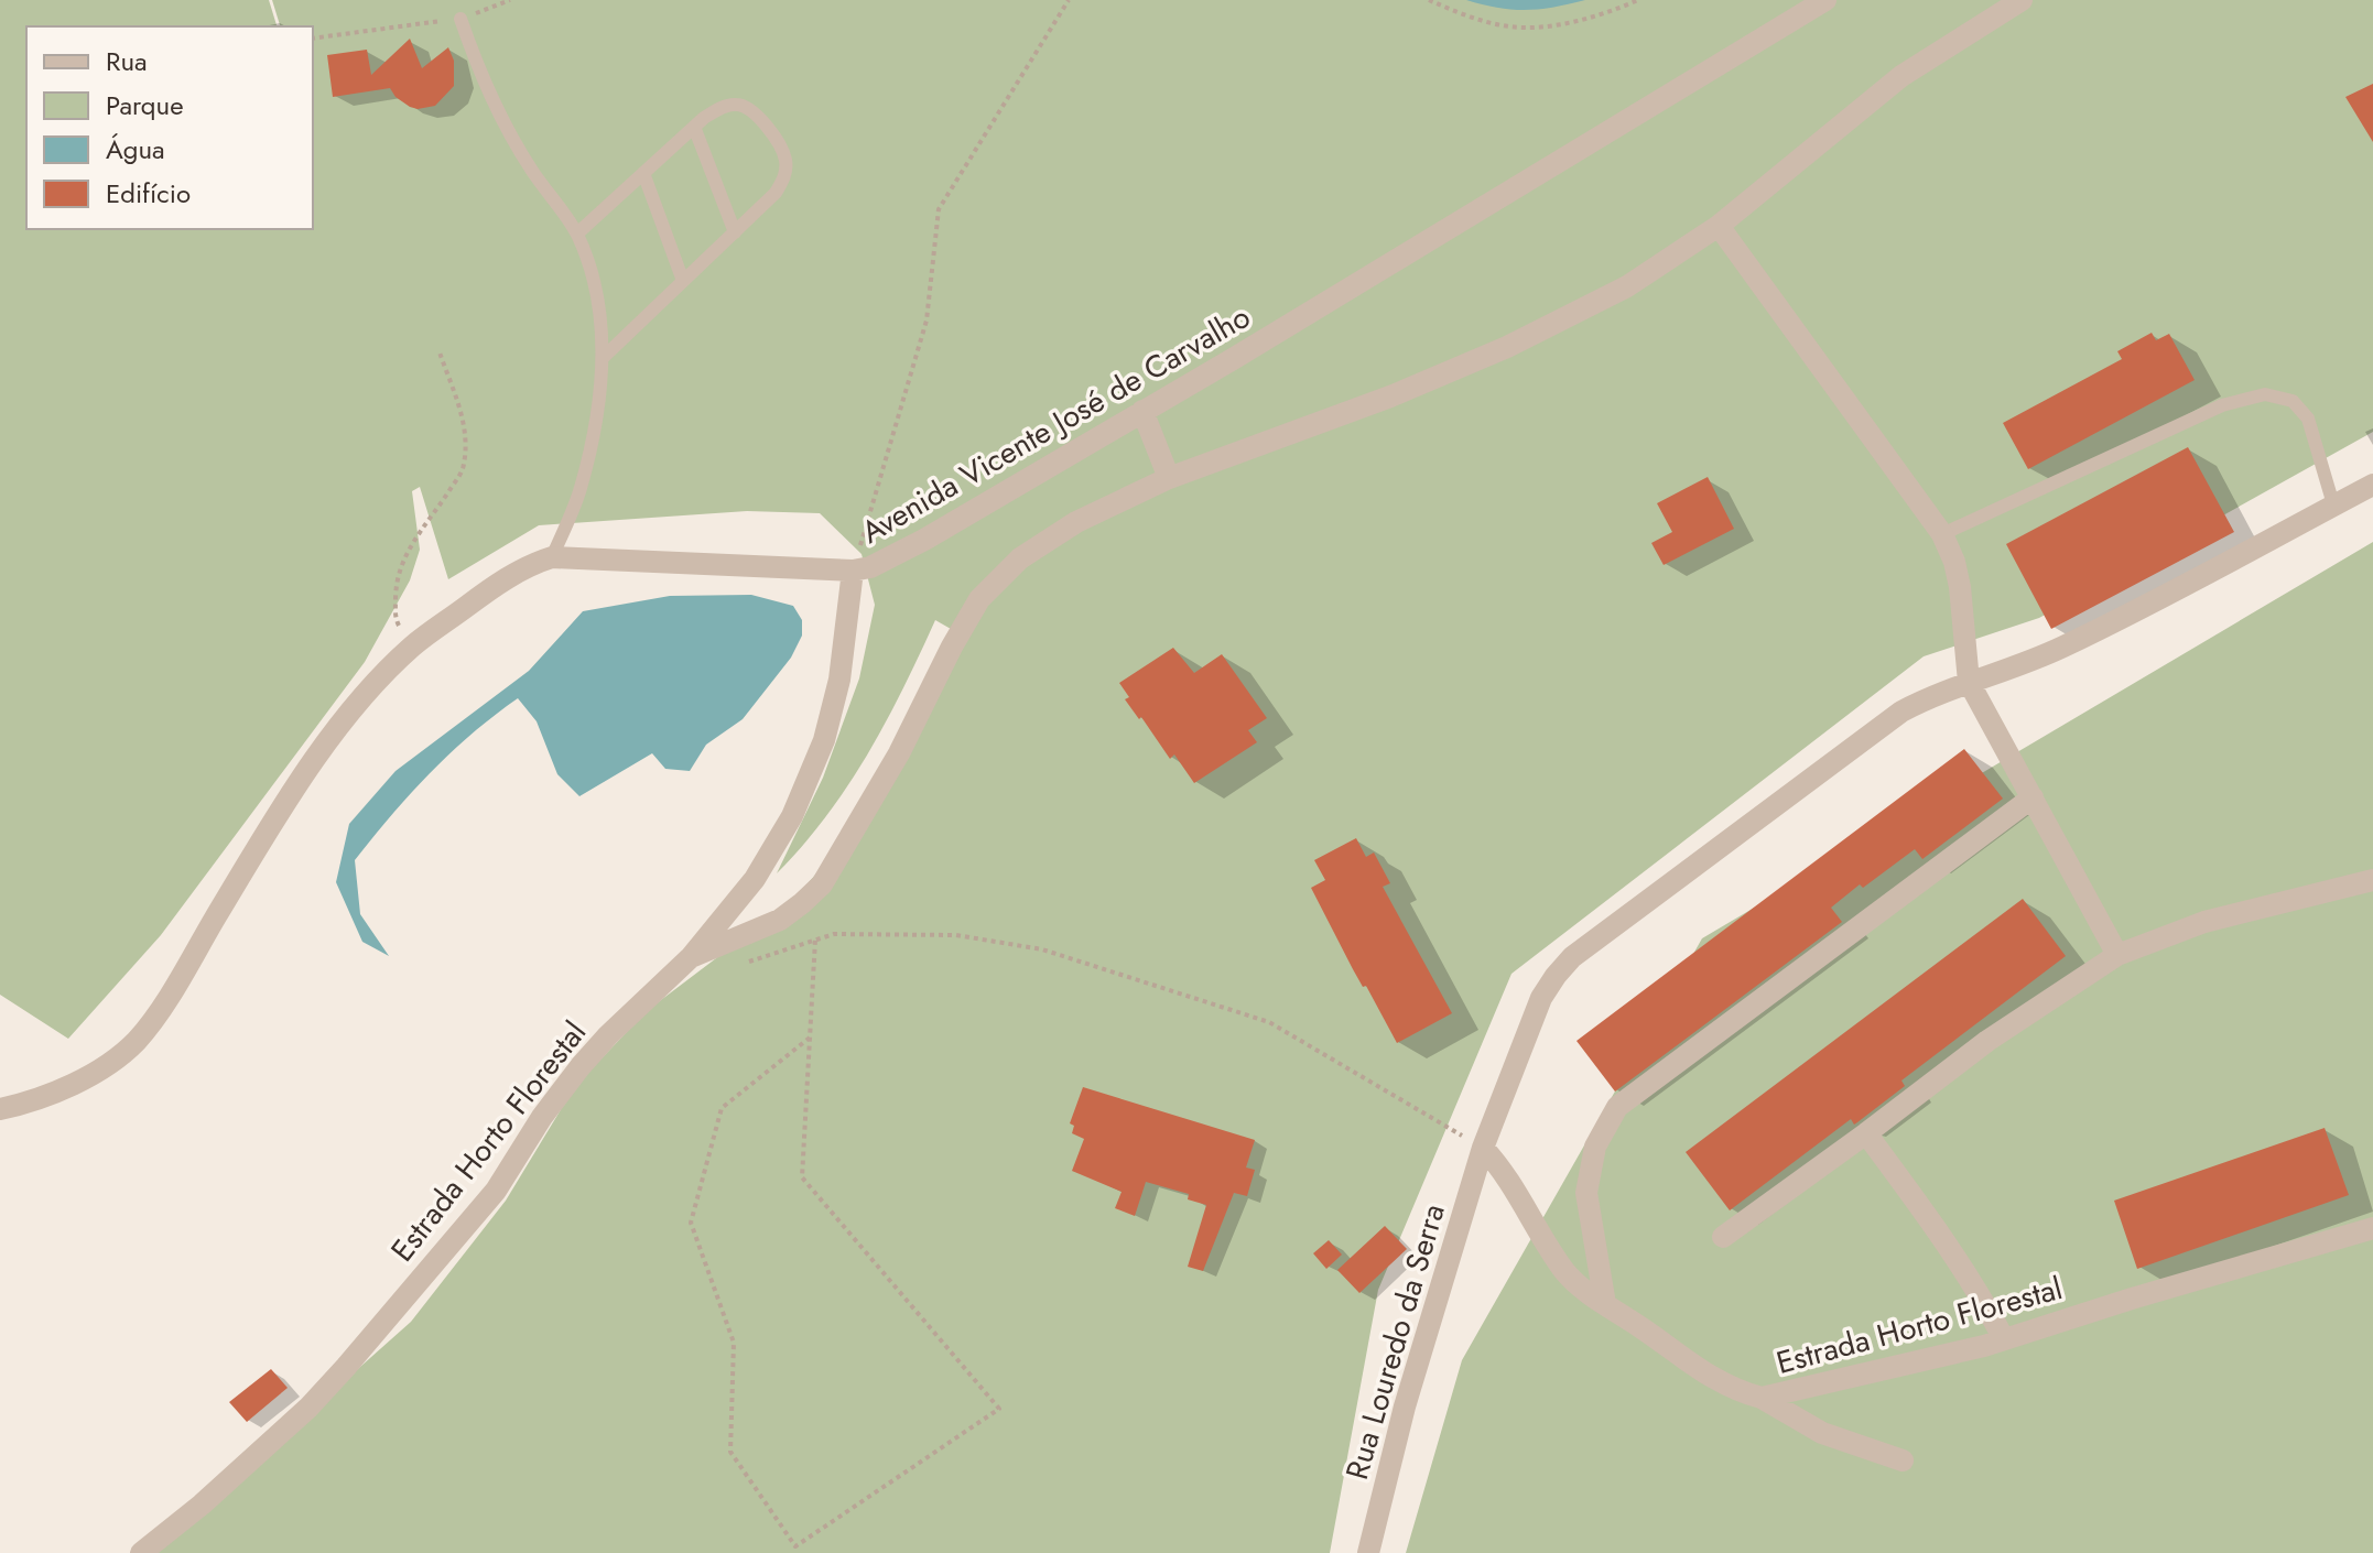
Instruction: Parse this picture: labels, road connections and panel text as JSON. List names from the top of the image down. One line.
{"streets":{"street":["Avenida Vicente José de Carvalho","Estrada Horto Florestal","Rua Louredo da Serra"]},"crossings":[["Avenida Vicente José de Carvalho","Estrada Horto Florestal"],["Estrada Horto Florestal","Rua Louredo da Serra"]],"legend":["Rua","Parque","Água","Edifício"]}
